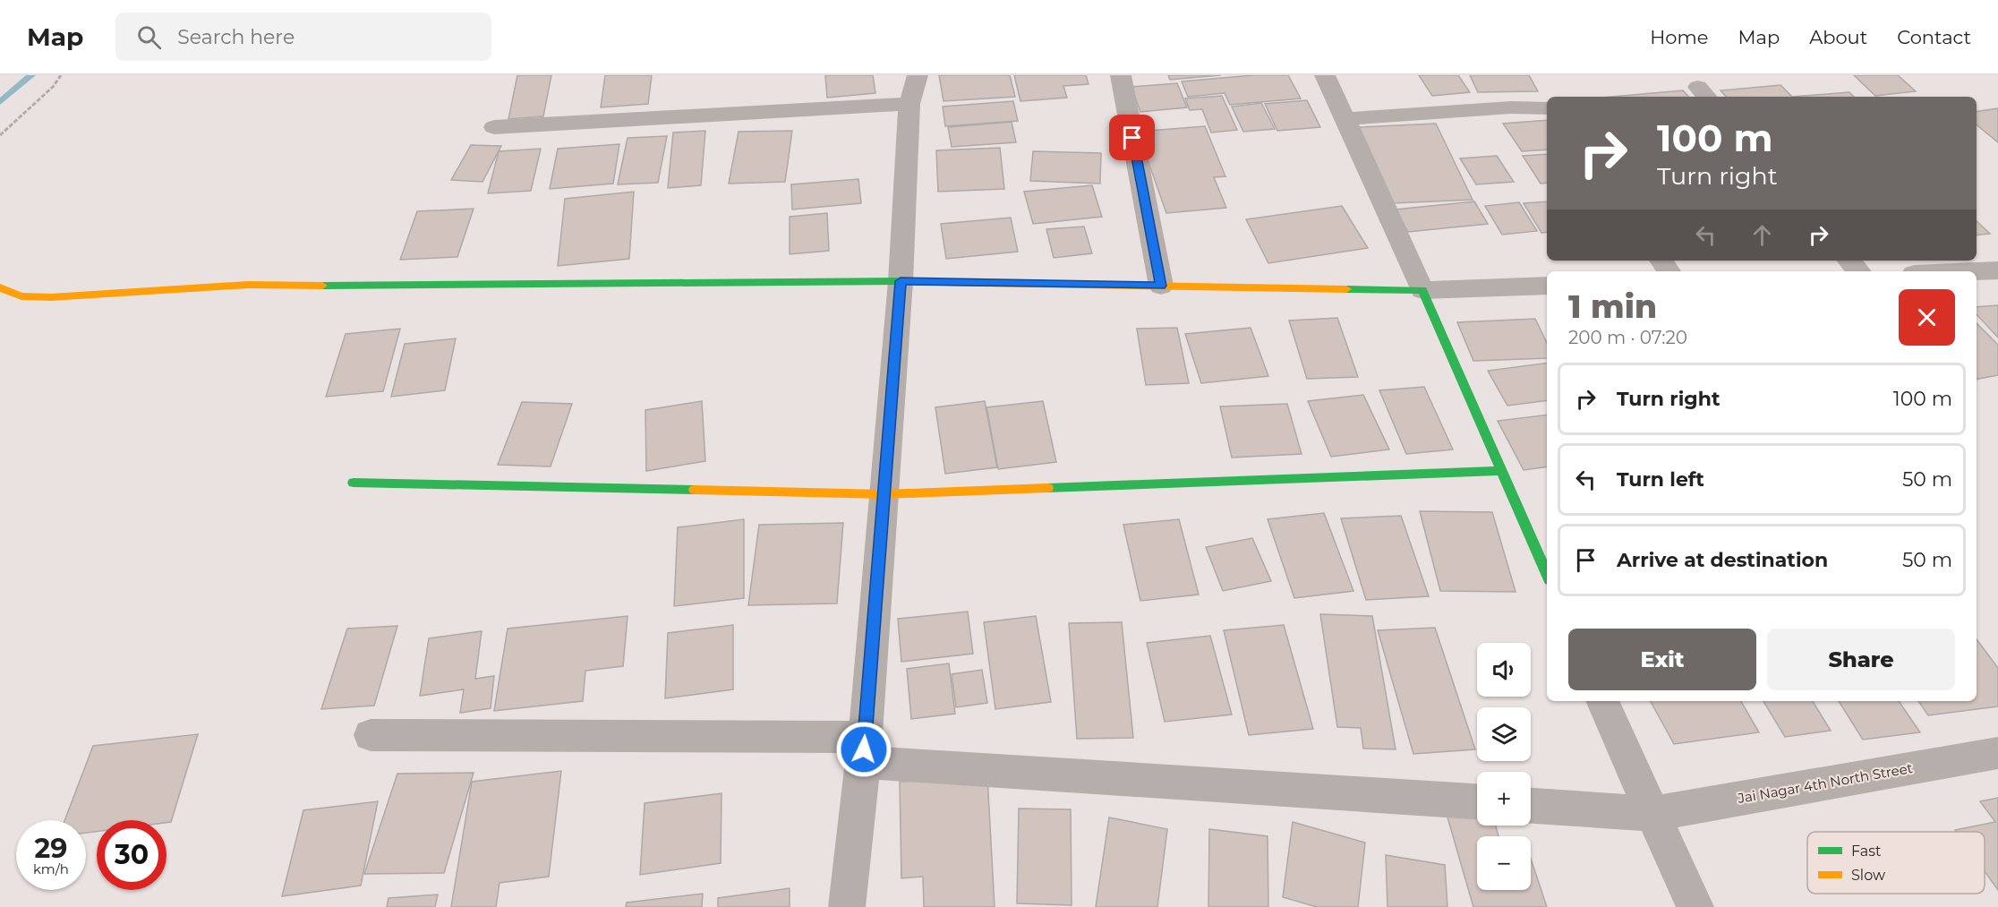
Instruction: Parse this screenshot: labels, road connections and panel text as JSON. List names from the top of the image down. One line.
{"streets":{"street":["Jai Nagar 4th North Street"]},"legend":["Fast","Slow"],"page":{"header":"Map","search":"Search here","nav":["Home","Map","About","Contact"],"turn":["100 m","Turn right"],"heading":["1 min","200 m · 07:20"],"list":[{"name":"Turn right","value":"100 m"},{"name":"Turn left","value":"50 m"},{"name":"Arrive at destination","value":"50 m"}],"buttons":["Exit","Share"],"map_buttons":["+","−"],"speed":"29 km/h","limit":"30"}}
